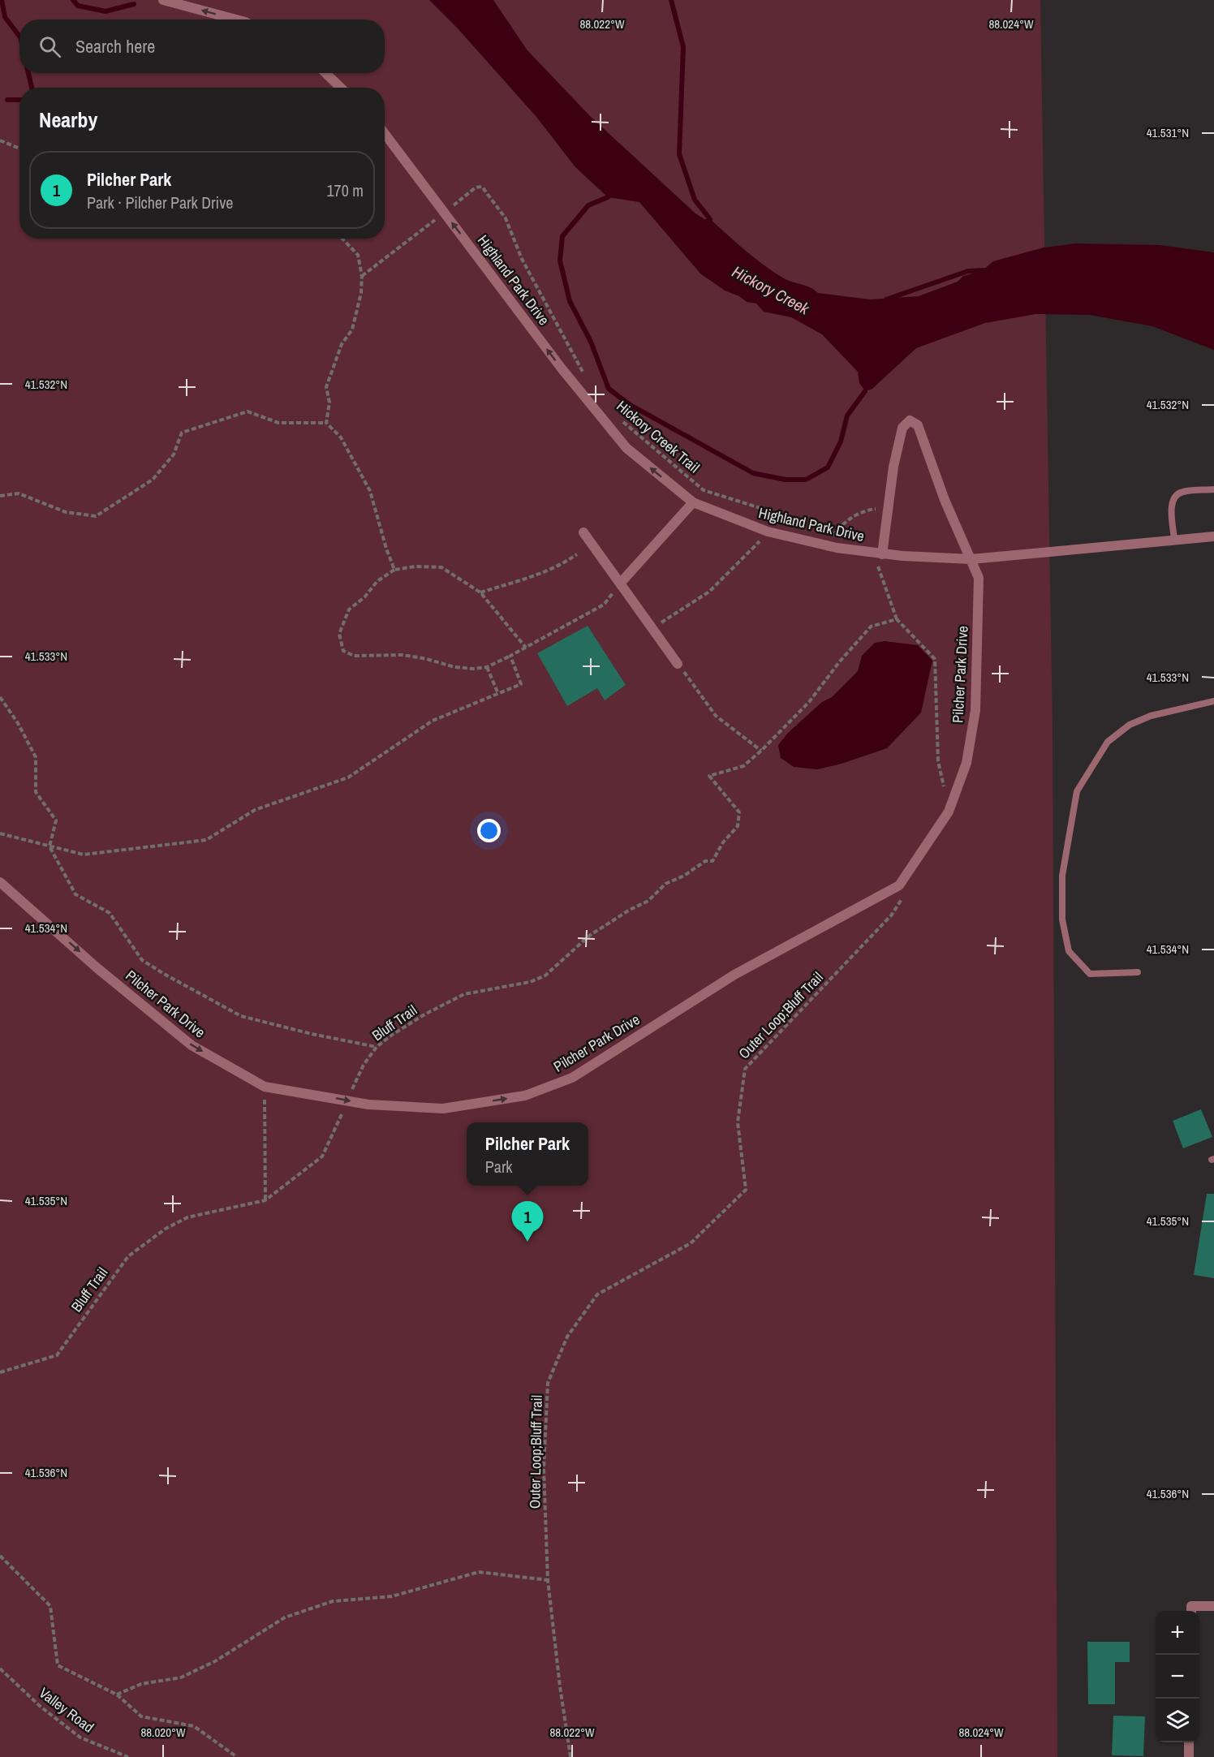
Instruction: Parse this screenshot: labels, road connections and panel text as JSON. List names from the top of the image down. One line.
{"streets":{"street":["Highland Park Drive","Pilcher Park Drive"],"path":["Hickory Creek Trail","Outer Loop;Bluff Trail","Bluff Trail","Valley Road"]},"crossings":[["Highland Park Drive","Pilcher Park Drive"],["Pilcher Park Drive","Bluff Trail"]],"one_way":["Highland Park Drive","Pilcher Park Drive"],"water":["Hickory Creek"],"page":{"search":"Search here","heading":"Nearby","list":[{"mark":"1","name":"Pilcher Park","note":"Park · Pilcher Park Drive","value":"170 m"}],"popup":["Pilcher Park","Park"],"pins":"1","map_buttons":["+","−"]},"coordinates":["88.022°W","88.024°W","41.531°N","41.532°N","41.533°N","41.534°N","41.535°N","41.536°N","88.020°W"]}
